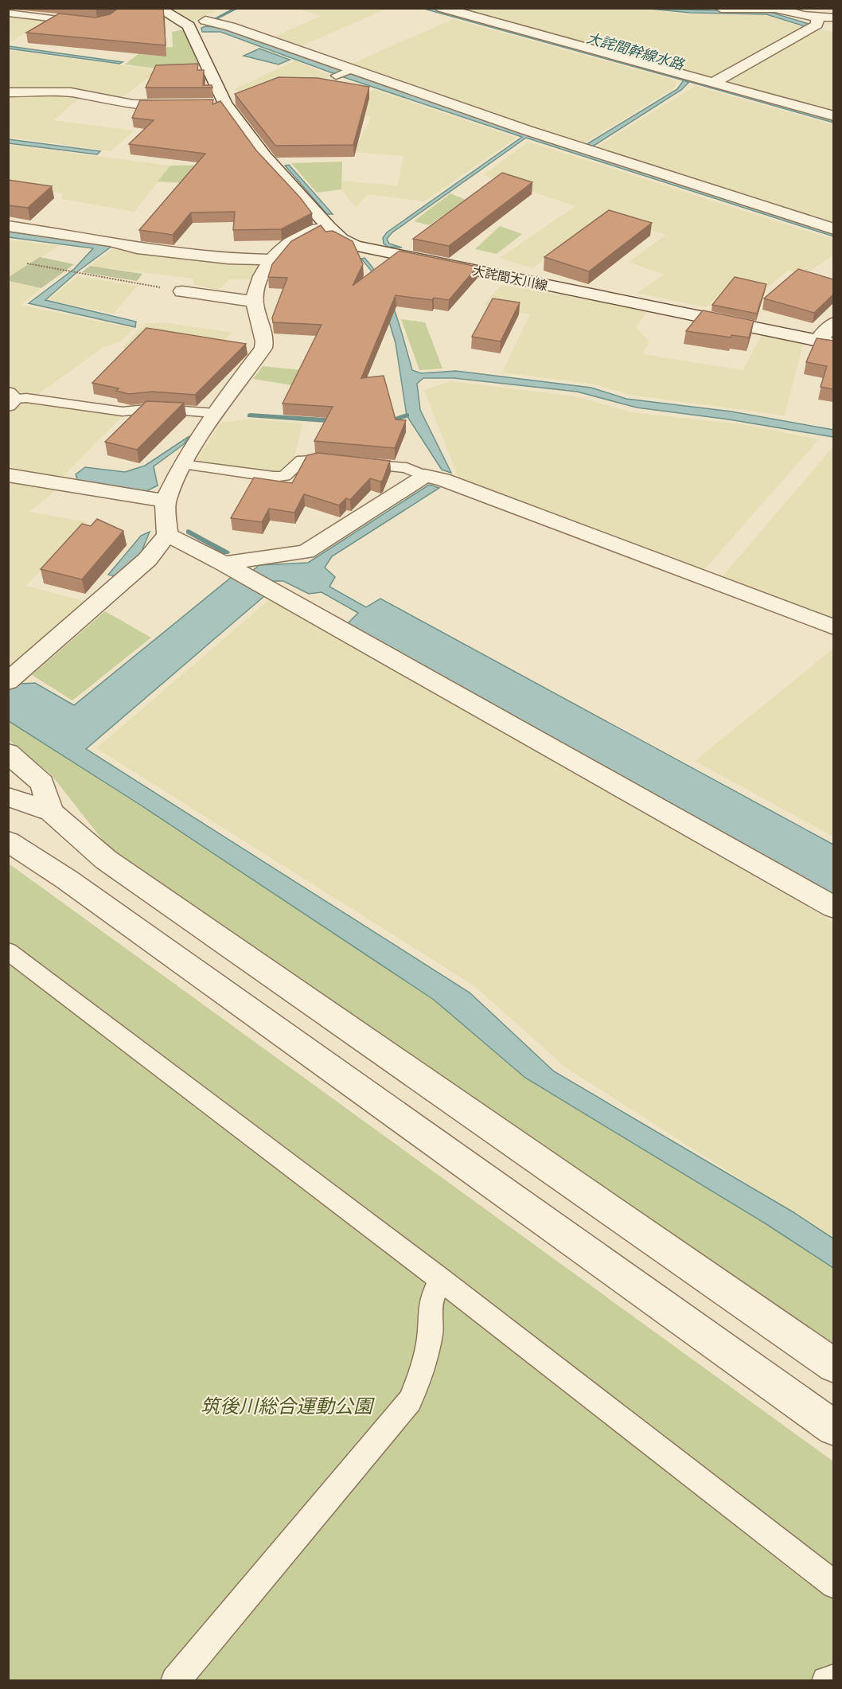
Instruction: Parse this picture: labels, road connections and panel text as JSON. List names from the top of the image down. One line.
{"streets":{"street":["大詫間大川線"]},"water":["大詫間幹線水路"],"parks":["筑後川総合運動公園"]}
